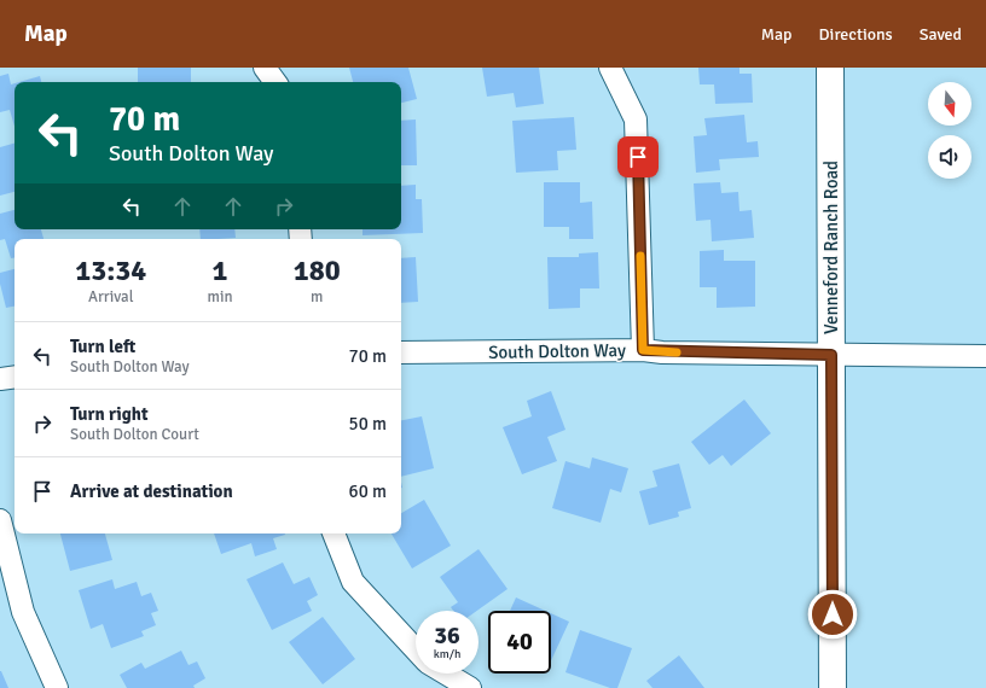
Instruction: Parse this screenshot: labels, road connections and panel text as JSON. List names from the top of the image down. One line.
{"streets":{"street":["Venneford Ranch Road","South Dolton Way"]},"crossings":[["Venneford Ranch Road","South Dolton Way"]],"north":"bottom","page":{"header":"Map","nav":["Map","Directions","Saved"],"turn":["70 m","South Dolton Way"],"eta":["13:34","Arrival","1","min","180","m"],"list":[{"name":"Turn left","note":"South Dolton Way","value":"70 m"},{"name":"Turn right","note":"South Dolton Court","value":"50 m"},{"name":"Arrive at destination","value":"60 m"}],"speed":"36 km/h","limit":"40"}}
